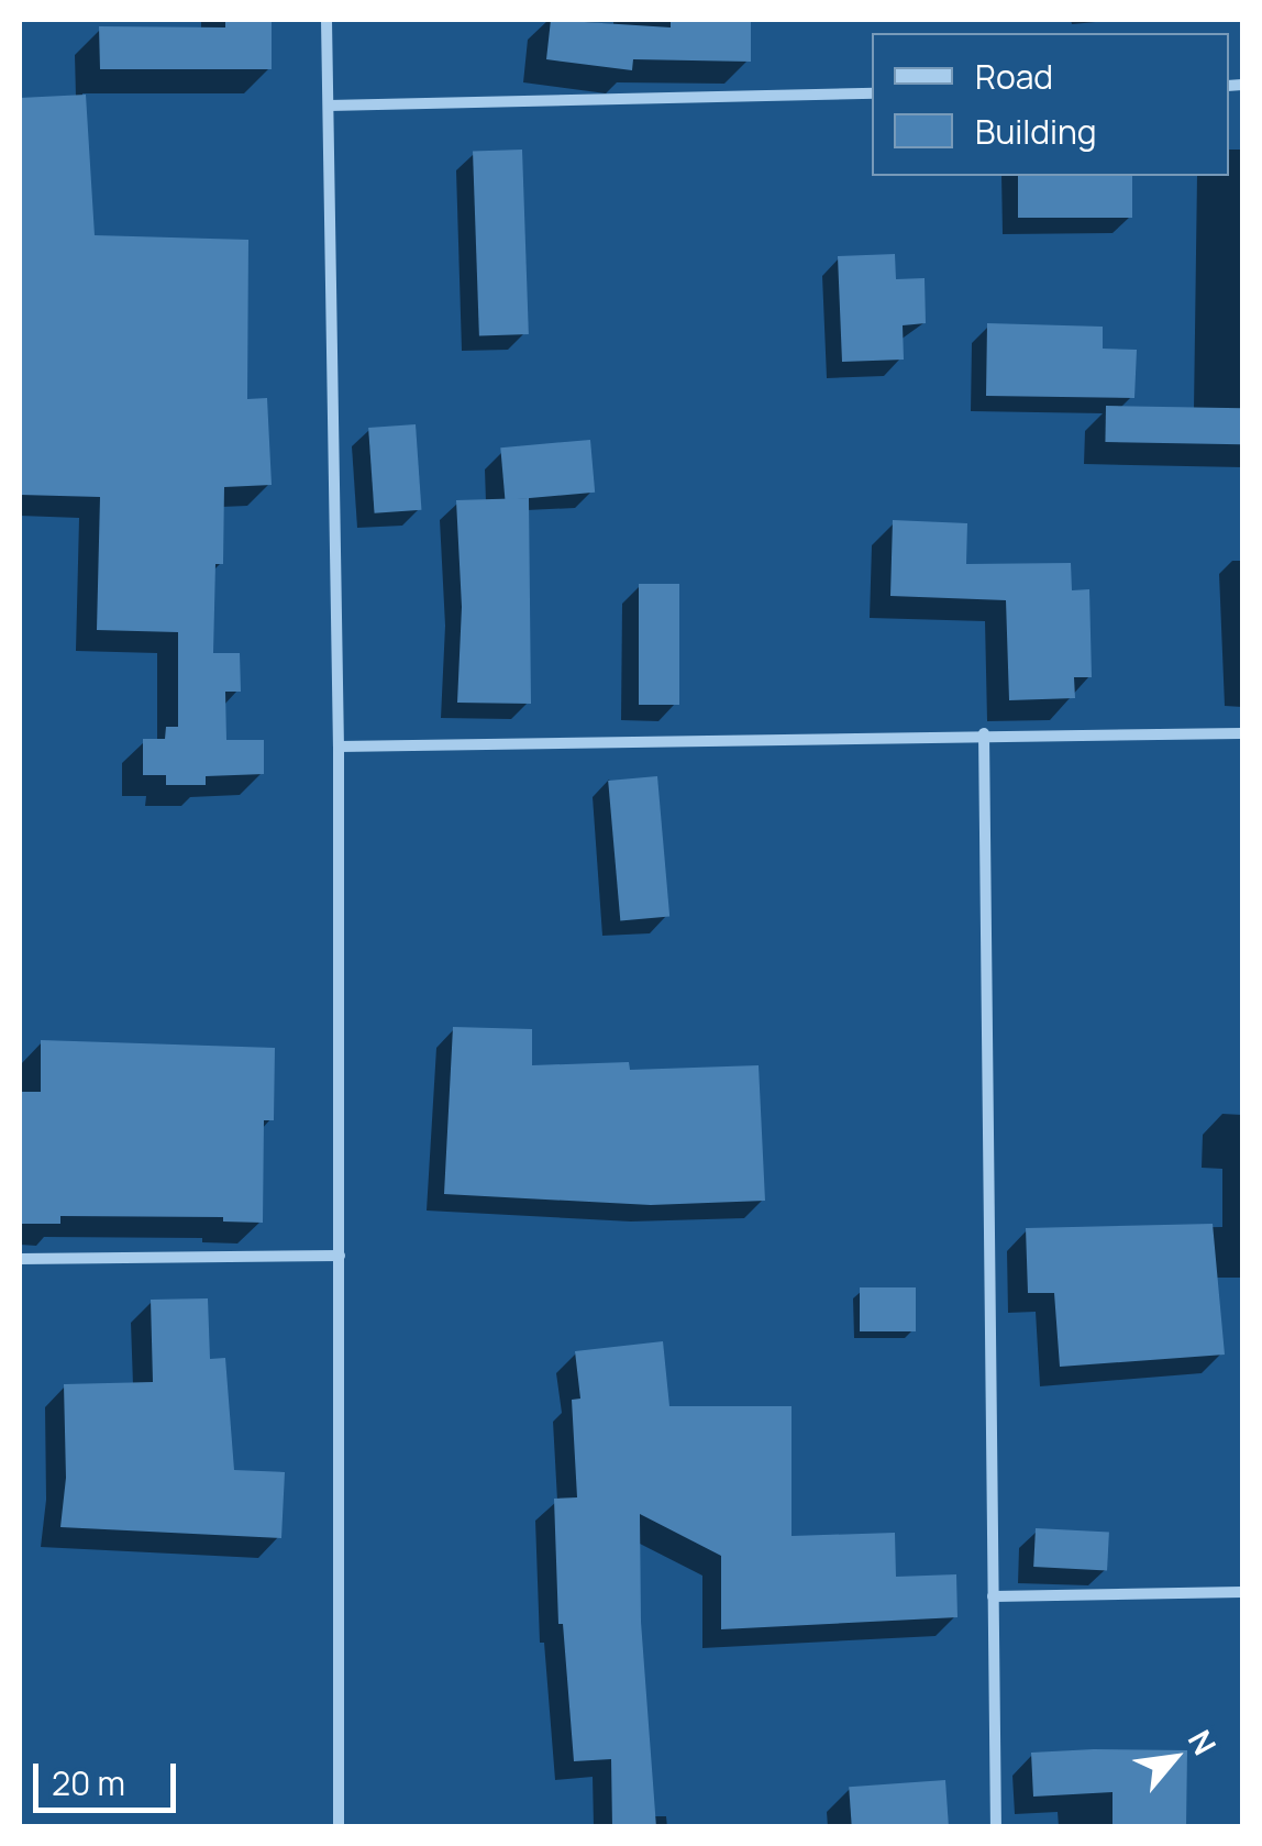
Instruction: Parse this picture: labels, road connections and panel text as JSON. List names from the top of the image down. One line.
{"legend":["Road","Building"],"scale_bar":"20 m","north":"top right"}
